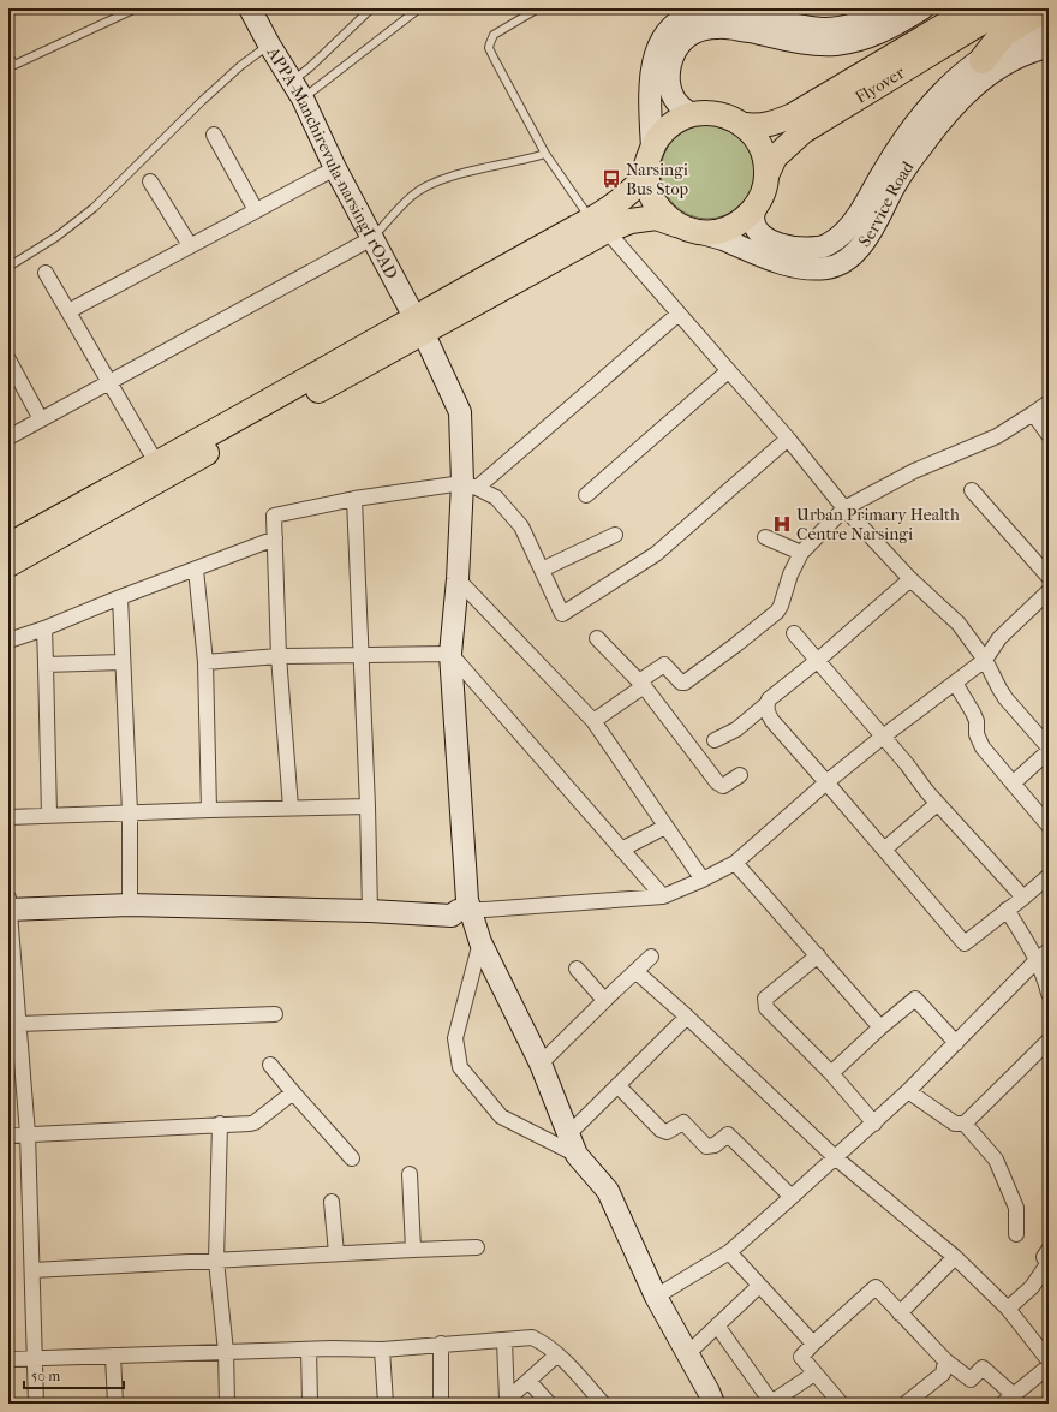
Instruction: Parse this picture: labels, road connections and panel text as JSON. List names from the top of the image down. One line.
{"streets":{"main road":["Flyover"],"street":["APPA-Manchirevula-narsingI rOAD","Service Road"]},"crossings":[["Flyover","Service Road"]],"places":{"bus stop":["Narsingi Bus Stop"],"hospital":["Urban Primary Health Centre Narsingi"]},"scale_bar":"50 m"}
